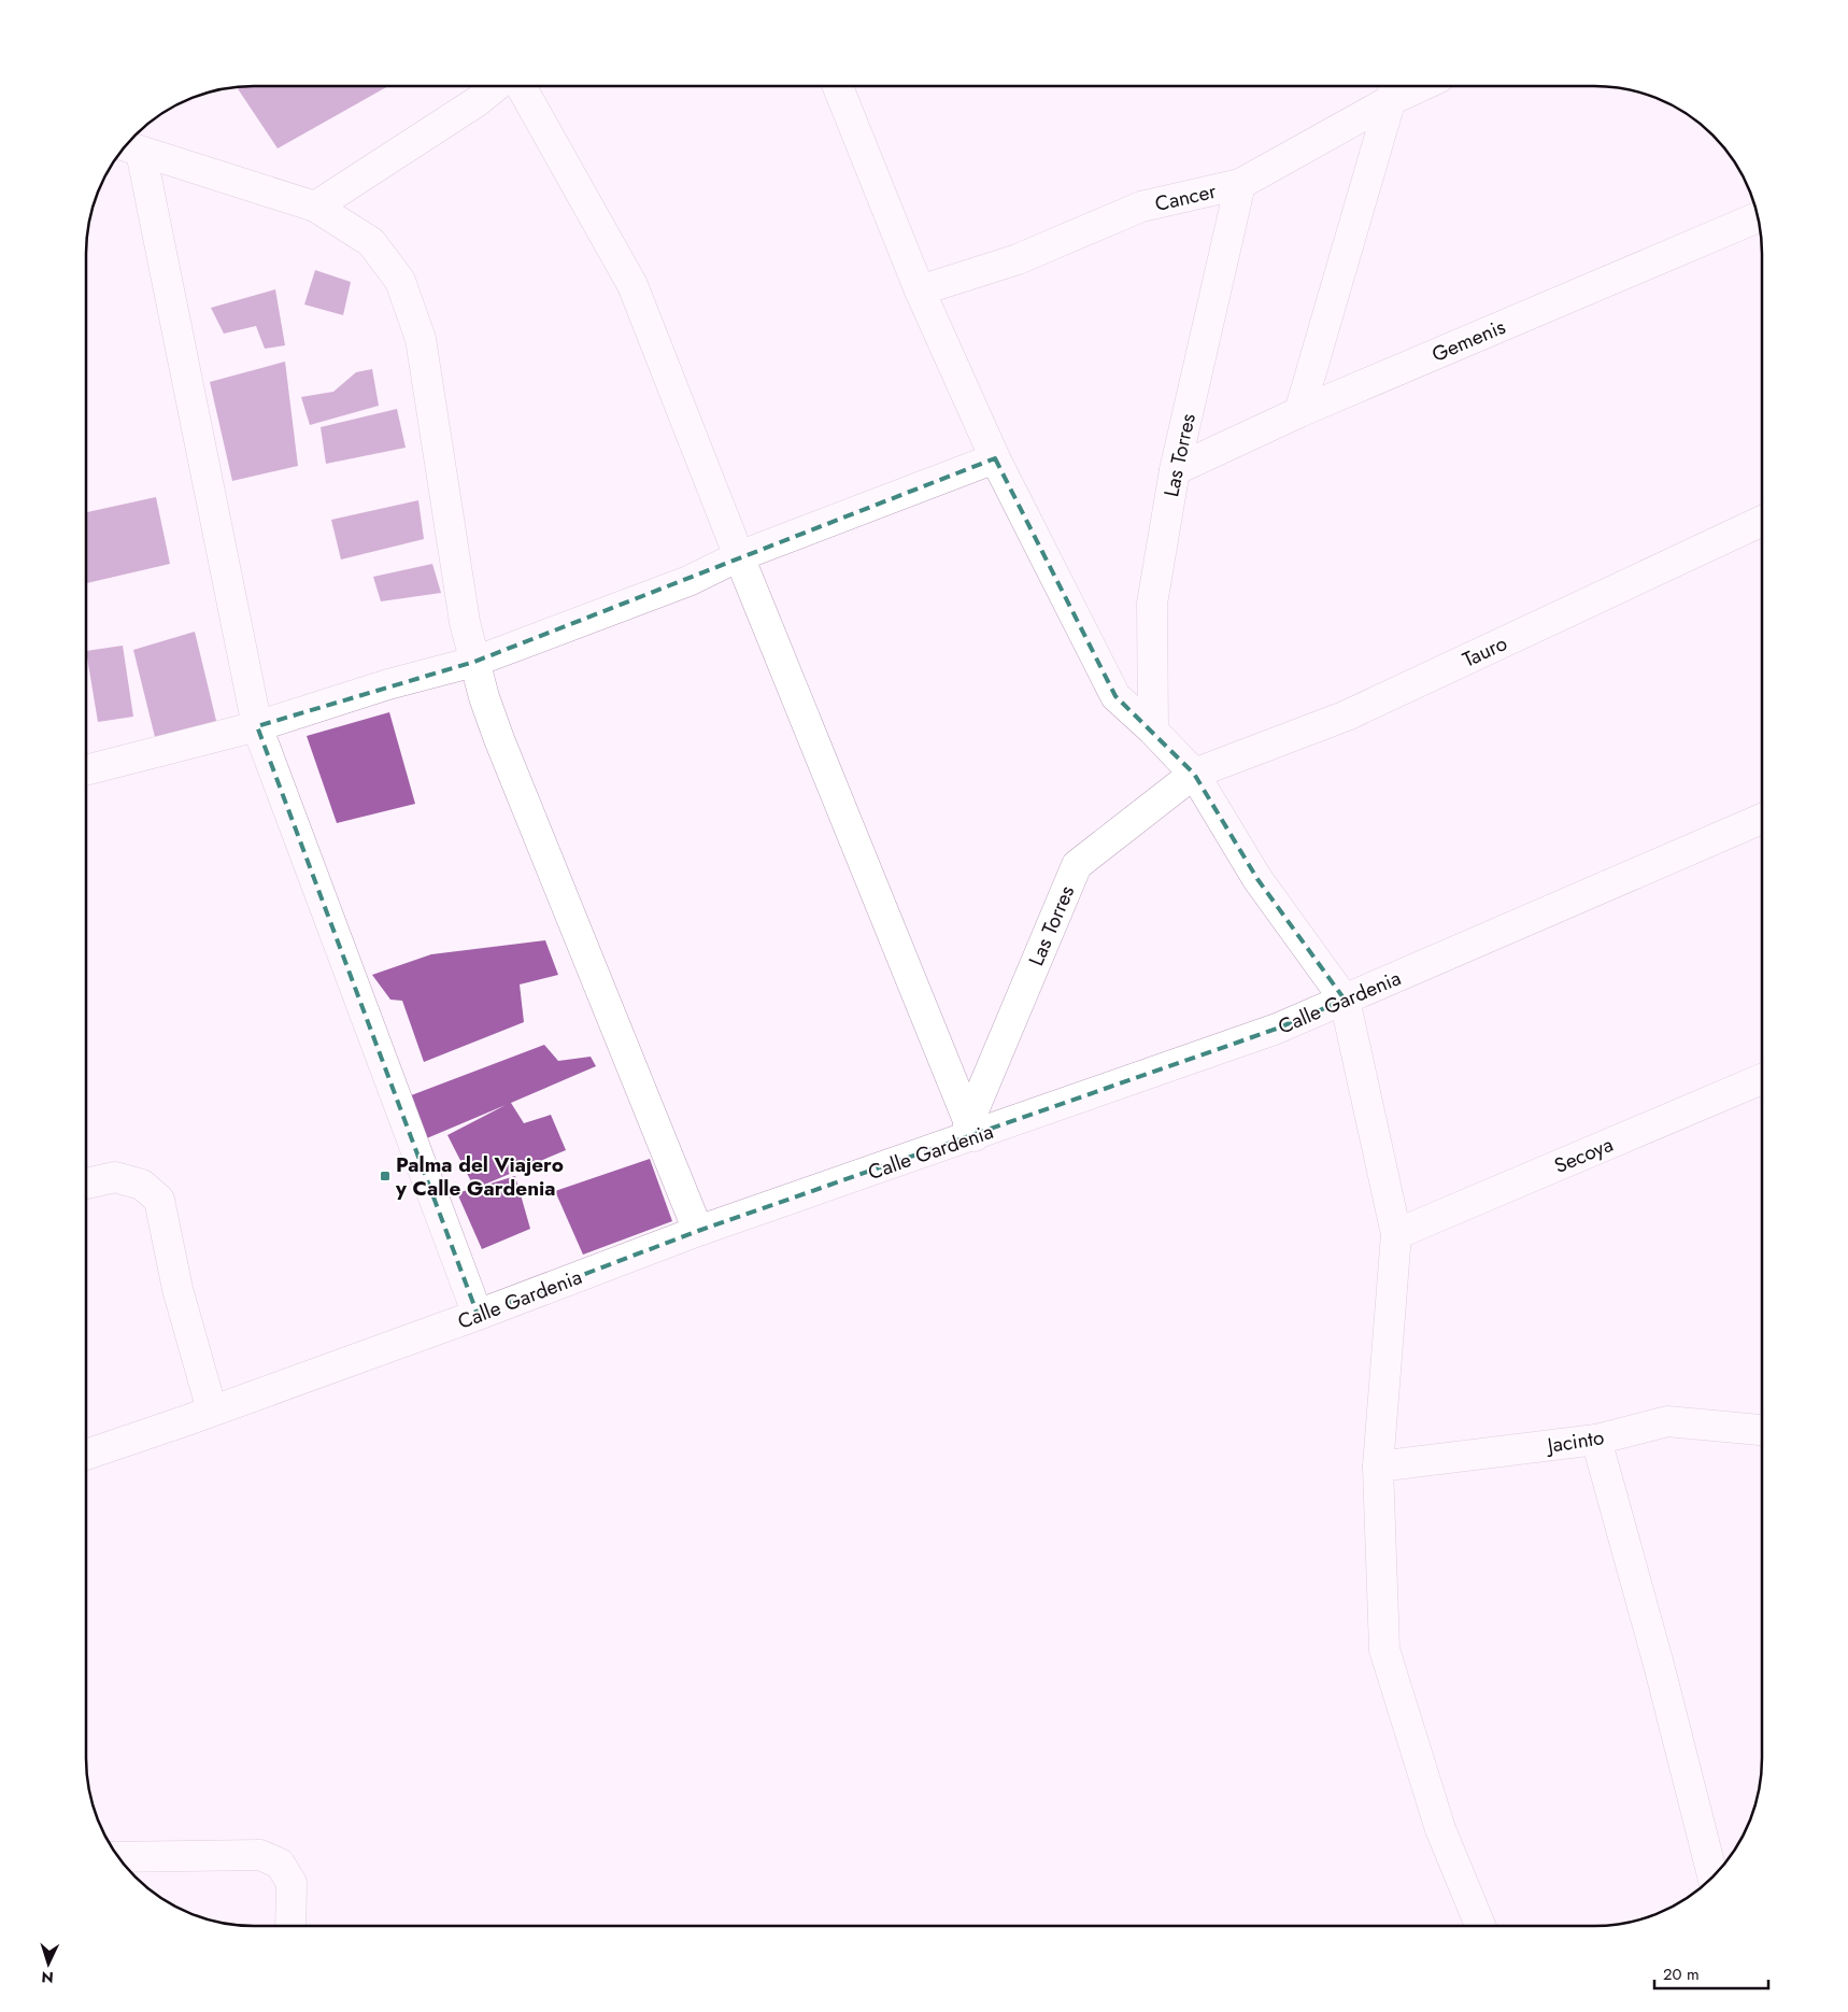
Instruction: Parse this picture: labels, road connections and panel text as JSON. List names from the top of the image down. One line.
{"streets":{"street":["Cancer","Gemenis","Las Torres","Tauro","Calle Gardenia","Secoya","Jacinto"]},"crossings":[["Cancer","Las Torres"],["Gemenis","Las Torres"],["Las Torres","Tauro"],["Las Torres","Calle Gardenia"]],"places":{"transit":["Palma del Viajero y Calle Gardenia"]},"scale_bar":"20 m","north":"bottom"}
